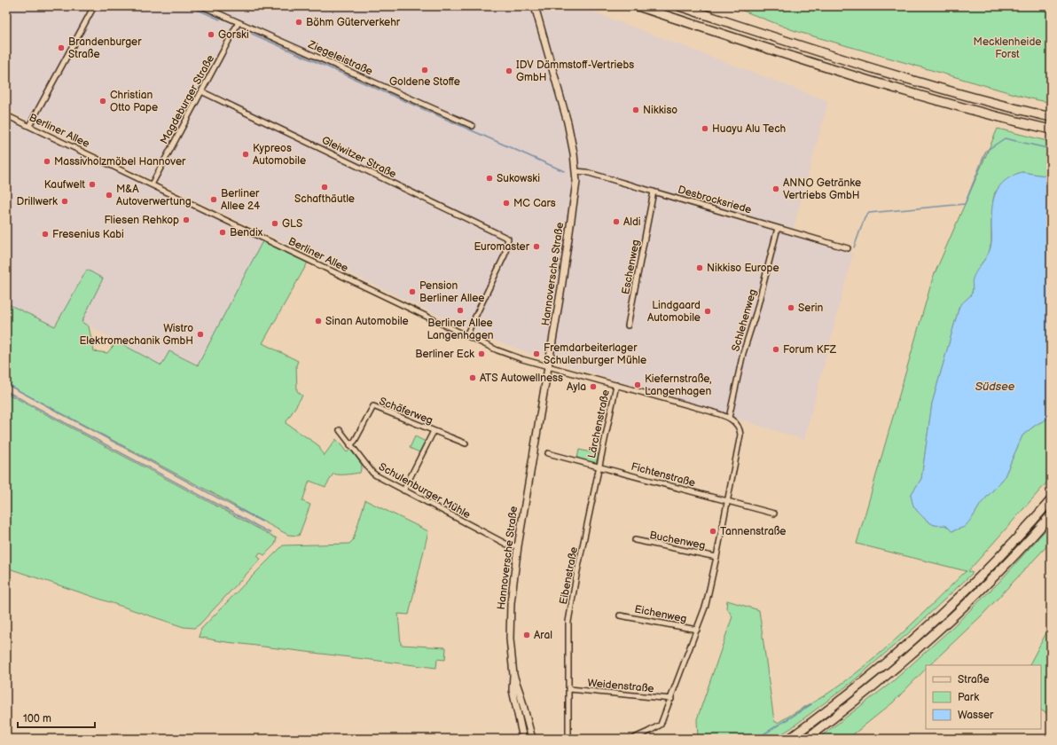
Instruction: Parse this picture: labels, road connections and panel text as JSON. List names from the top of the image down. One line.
{"streets":{"main road":["Hannoversche Straße"],"street":["Ziegeleistraße","Magdeburger Straße","Berliner Allee","Gleiwitzer Straße","Desbrocksriede","Eschenweg","Schlehenweg","Schäferweg","Lärchenstraße","Fichtenstraße","Schulenburger Mühle","Buchenweg","Eibenstraße","Eichenweg","Weidenstraße"]},"crossings":[["Ziegeleistraße","Magdeburger Straße"],["Magdeburger Straße","Berliner Allee"],["Magdeburger Straße","Gleiwitzer Straße"],["Berliner Allee","Gleiwitzer Straße"],["Berliner Allee","Hannoversche Straße"],["Berliner Allee","Schlehenweg"],["Berliner Allee","Lärchenstraße"],["Desbrocksriede","Eschenweg"],["Desbrocksriede","Hannoversche Straße"],["Desbrocksriede","Schlehenweg"],["Hannoversche Straße","Schulenburger Mühle"],["Schäferweg","Schulenburger Mühle"],["Lärchenstraße","Fichtenstraße"],["Lärchenstraße","Eibenstraße"],["Fichtenstraße","Eibenstraße"],["Eibenstraße","Weidenstraße"]],"water":["Südsee"],"parks":["Mecklenheide Forst"],"places":["Böhm Güterverkehr","Gorski","Brandenburger Straße","Goldene Stoffe","IDV Dämmstoff-Vertriebs GmbH","Christian Otto Pape","Nikkiso","Huayu Alu Tech","Kypreos Automobile","Massivholzmöbel Hannover","Sukowski","Kaufwelt","Schafthäutle","ANNO Getränke Vertriebs GmbH","M&A Autoverwertung","Berliner Allee 24","Drillwerk","MC Cars","Fliesen Rehkop","Aldi","GLS","Bendix","Fresenius Kabi","Euromaster","Nikkiso Europe","Pension Berliner Allee","Serin","Berliner Allee Langenhagen","Lindgaard Automobile","Sinan Automobile","Wistro Elektromechanik GmbH","Forum KFZ","Berliner Eck","Fremdarbeiterlager Schulenburger Mühle","ATS Autowellness","Kiefernstraße, Langenhagen","Ayla","Tannenstraße","Aral"],"legend":["Straße","Park","Wasser"],"scale_bar":"100 m"}
